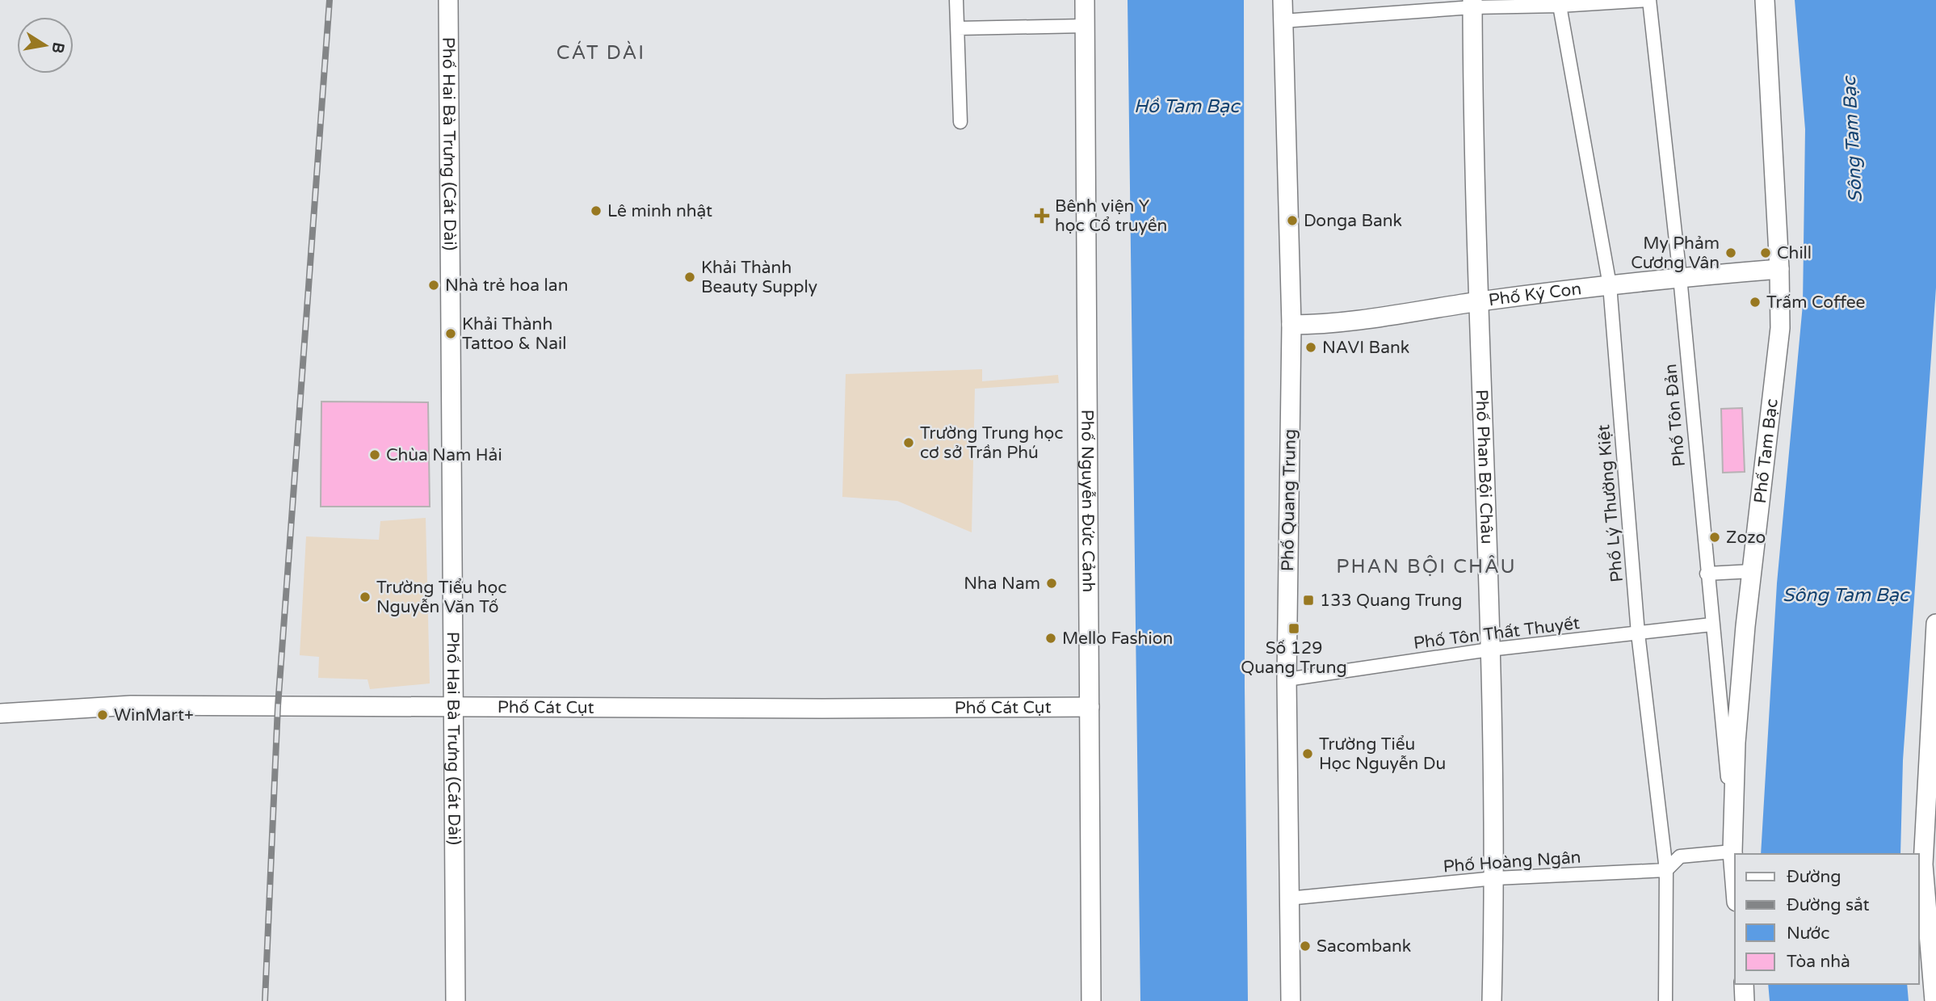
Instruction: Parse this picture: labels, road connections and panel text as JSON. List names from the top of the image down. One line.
{"streets":{"street":["Phố Hai Bà Trưng (Cát Dài)","Phố Ký Con","Phố Tôn Đản","Phố Tam Bạc","Phố Phan Bội Châu","Phố Quang Trung","Phố Nguyễn Đức Cảnh","Phố Lý Thường Kiệt","Phố Tôn Thất Thuyết","Phố Cát Cụt","Phố Hoàng Ngân"]},"crossings":[["Phố Hai Bà Trưng (Cát Dài)","Phố Cát Cụt"],["Phố Ký Con","Phố Tôn Đản"],["Phố Ký Con","Phố Tam Bạc"],["Phố Ký Con","Phố Phan Bội Châu"],["Phố Ký Con","Phố Quang Trung"],["Phố Ký Con","Phố Lý Thường Kiệt"],["Phố Tôn Đản","Phố Tam Bạc"],["Phố Tôn Đản","Phố Tôn Thất Thuyết"],["Phố Phan Bội Châu","Phố Tôn Thất Thuyết"],["Phố Phan Bội Châu","Phố Hoàng Ngân"],["Phố Quang Trung","Phố Tôn Thất Thuyết"],["Phố Quang Trung","Phố Hoàng Ngân"],["Phố Nguyễn Đức Cảnh","Phố Cát Cụt"],["Phố Lý Thường Kiệt","Phố Tôn Thất Thuyết"],["Phố Lý Thường Kiệt","Phố Hoàng Ngân"]],"districts":["CÁT DÀI","PHAN BỘI CHÂU"],"water":["Hồ Tam Bạc","Sông Tam Bạc"],"places":{"other":["Lê minh nhật","Donga Bank","My Phảm Cương Vân","Chill","Khải Thành Beauty Supply","Nhà trẻ hoa lan","Trấm Coffee","Khải Thành Tattoo & Nail","NAVI Bank","Trường Trung học cơ sở Trần Phú","Chùa Nam Hải","Zozo","Nha Nam","Trường Tiểu học Nguyễn Văn Tố","Mello Fashion","WinMart+","Trường Tiểu Học Nguyễn Du","Sacombank"],"health":["Bênh viện Y học Cổ truyền"],"transit":["133 Quang Trung","Số 129 Quang Trung"]},"legend":["Đường","Đường sắt","Nước","Tòa nhà"],"north":"right"}
